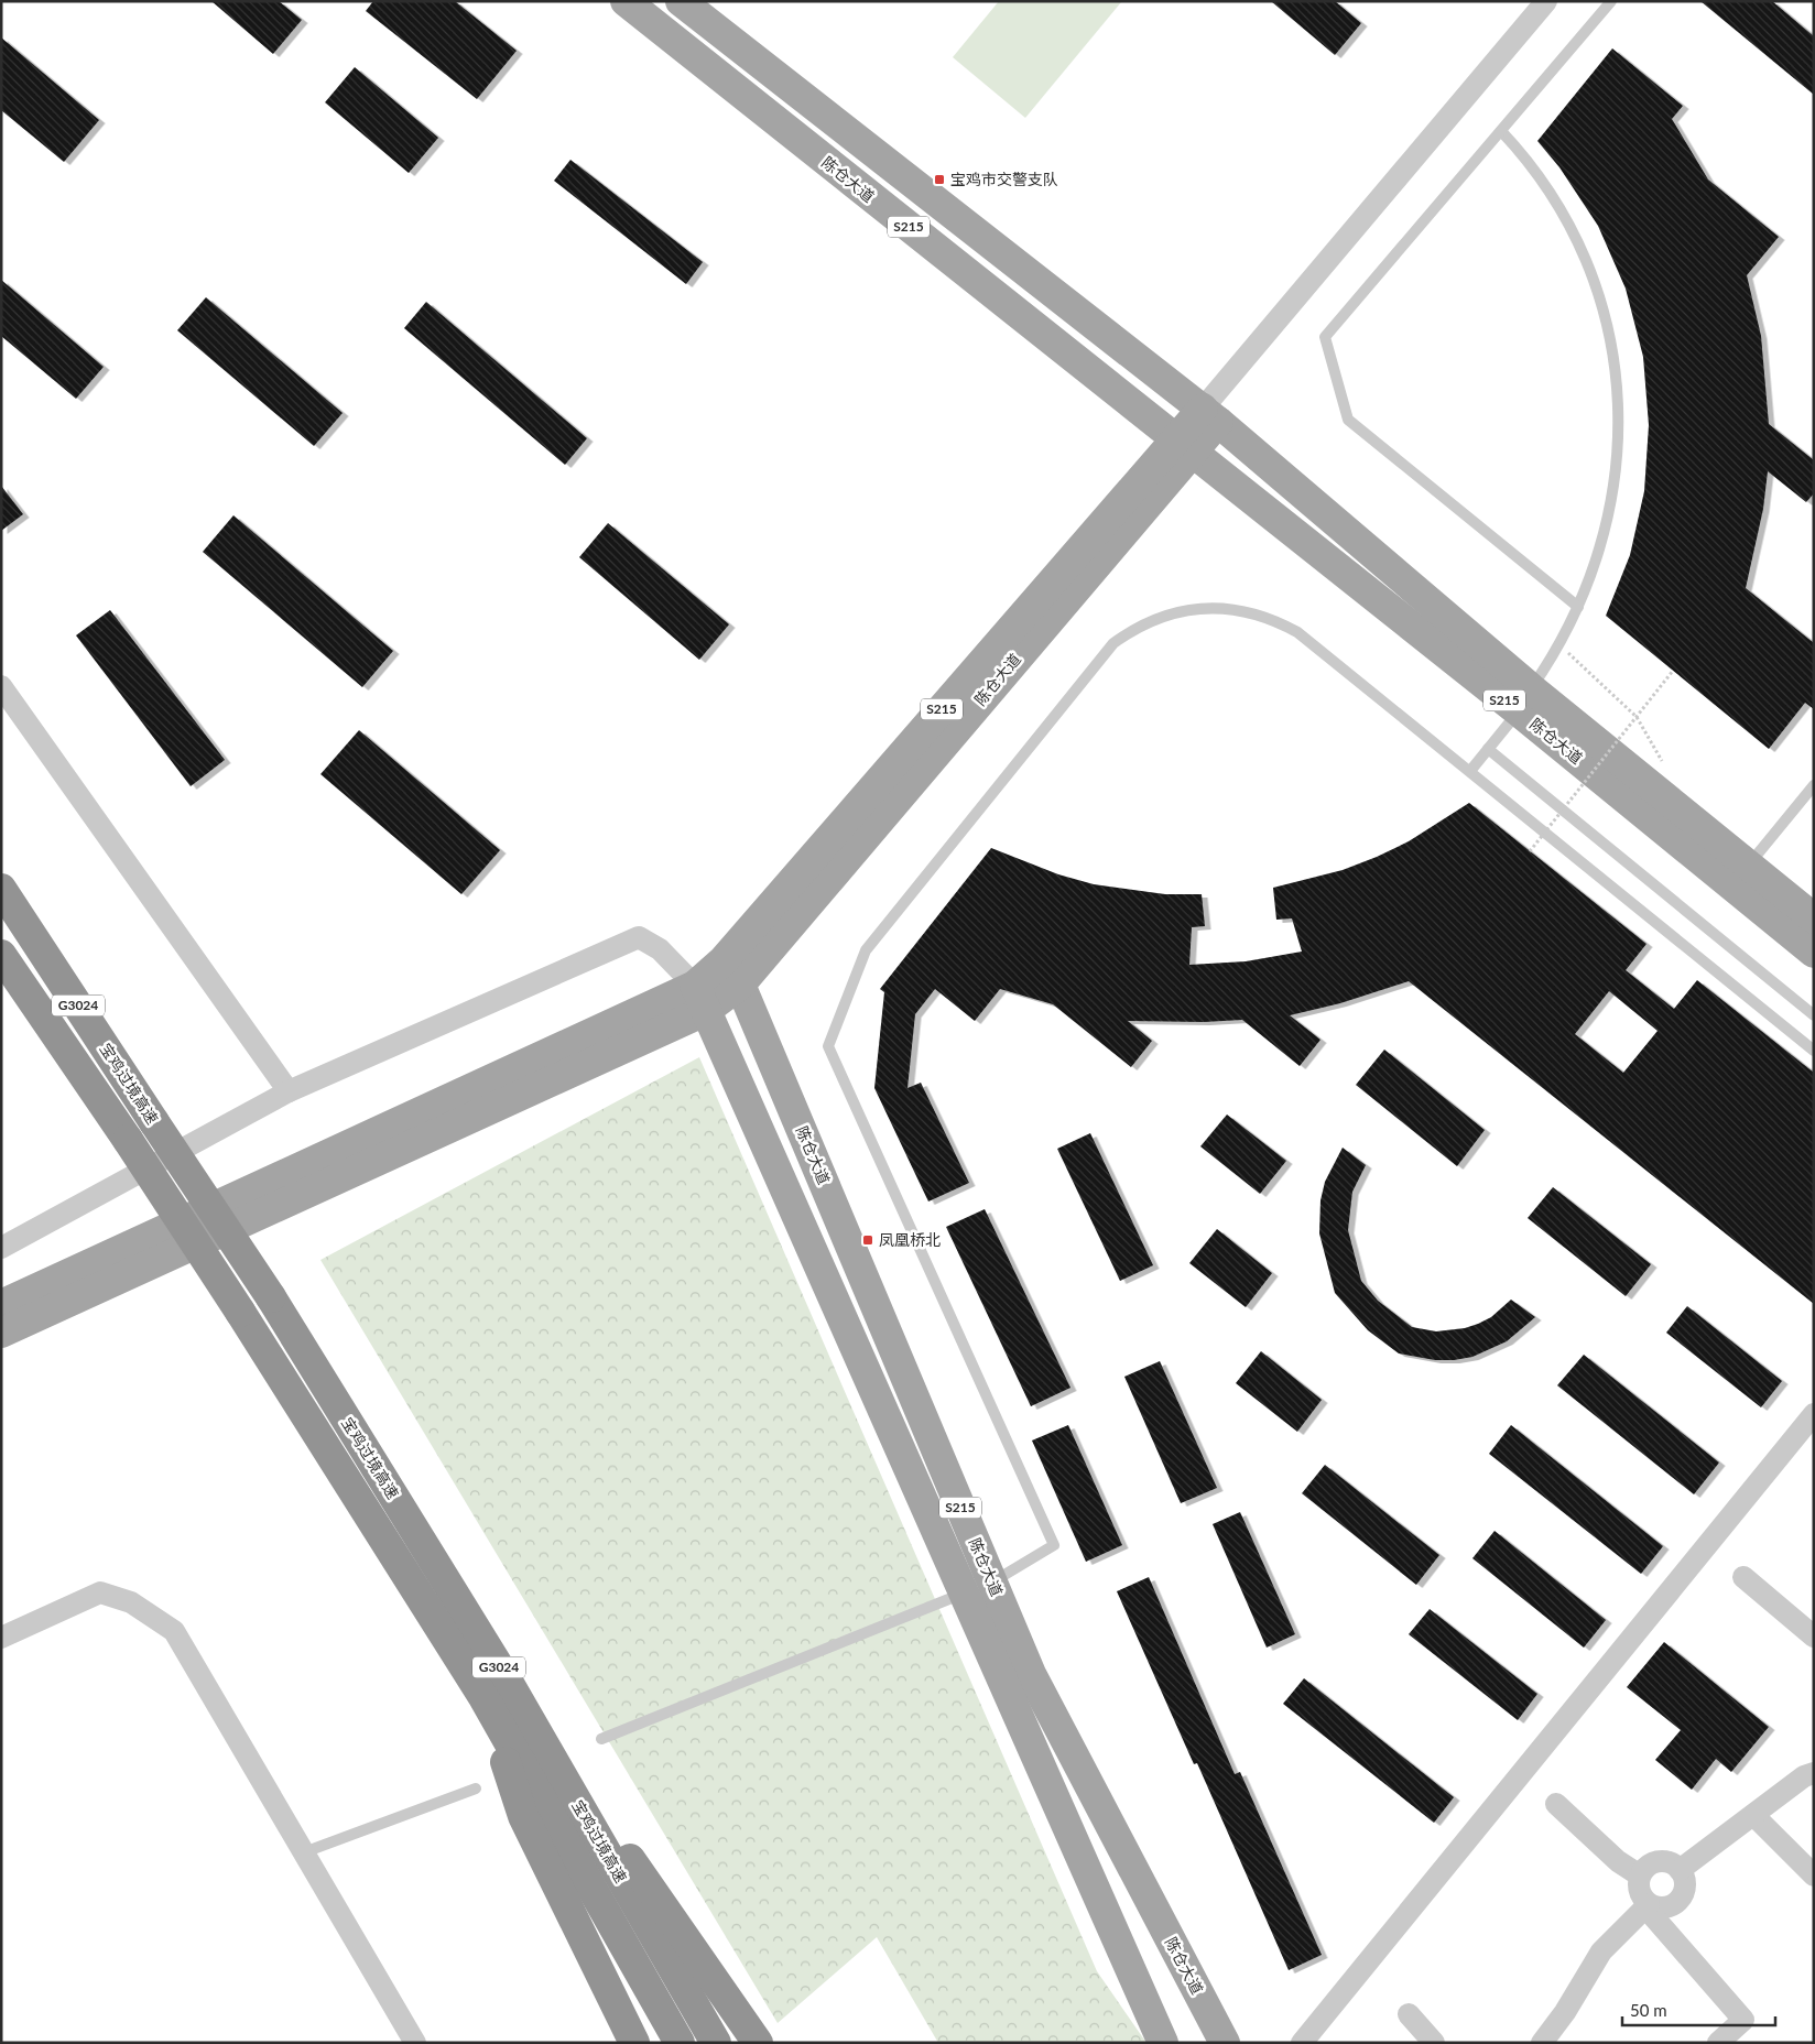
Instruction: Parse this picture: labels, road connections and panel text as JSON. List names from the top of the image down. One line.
{"streets":{"highway":["G3024","宝鸡过境高速"],"main road":["陈仓大道","S215"]},"places":{"transit":["宝鸡市交警支队","凤凰桥北"]},"scale_bar":"50 m"}
